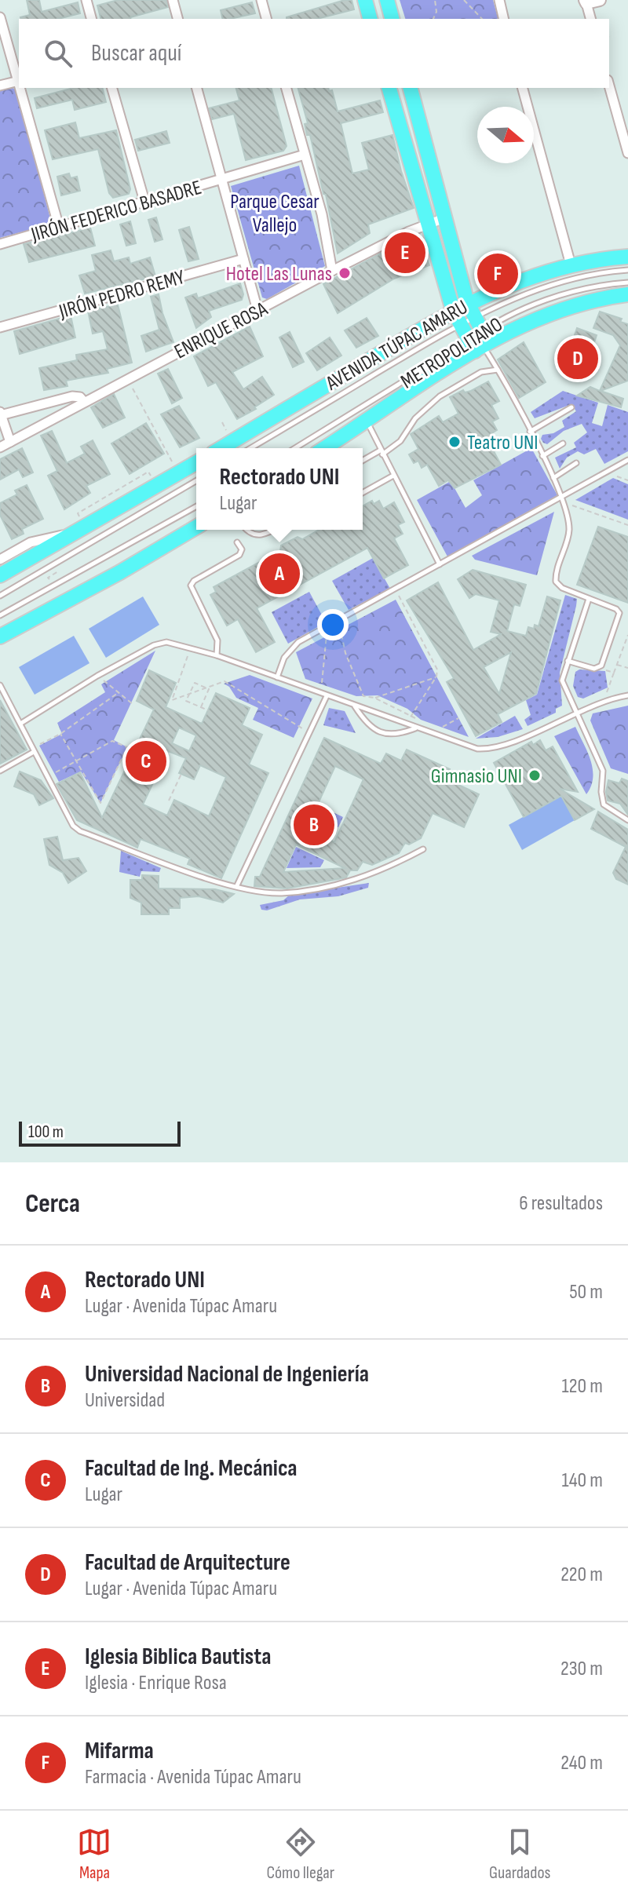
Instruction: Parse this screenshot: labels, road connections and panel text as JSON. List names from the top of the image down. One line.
{"streets":{"main road":["AVENIDA TÚPAC AMARU"],"street":["JIRÓN FEDERICO BASADRE","JIRÓN PEDRO REMY","ENRIQUE ROSA"],"lane":["METROPOLITANO"]},"parks":["Parque Cesar Vallejo"],"places":["Hotel Las Lunas","Teatro UNI","Gimnasio UNI"],"scale_bar":"100 m","north":"right","page":{"search":"Buscar aquí","pins":["E","F","D","A","C","B"],"popup":["Rectorado UNI","Lugar"],"scale":"100 m","heading":["Cerca","6 resultados"],"list":[{"mark":"A","name":"Rectorado UNI","note":"Lugar · Avenida Túpac Amaru","value":"50 m"},{"mark":"B","name":"Universidad Nacional de Ingeniería","note":"Universidad","value":"120 m"},{"mark":"C","name":"Facultad de Ing. Mecánica","note":"Lugar","value":"140 m"},{"mark":"D","name":"Facultad de Arquitecture","note":"Lugar · Avenida Túpac Amaru","value":"220 m"},{"mark":"E","name":"Iglesia Biblica Bautista","note":"Iglesia · Enrique Rosa","value":"230 m"},{"mark":"F","name":"Mifarma","note":"Farmacia · Avenida Túpac Amaru","value":"240 m"}],"nav":["Mapa","Cómo llegar","Guardados"]}}
